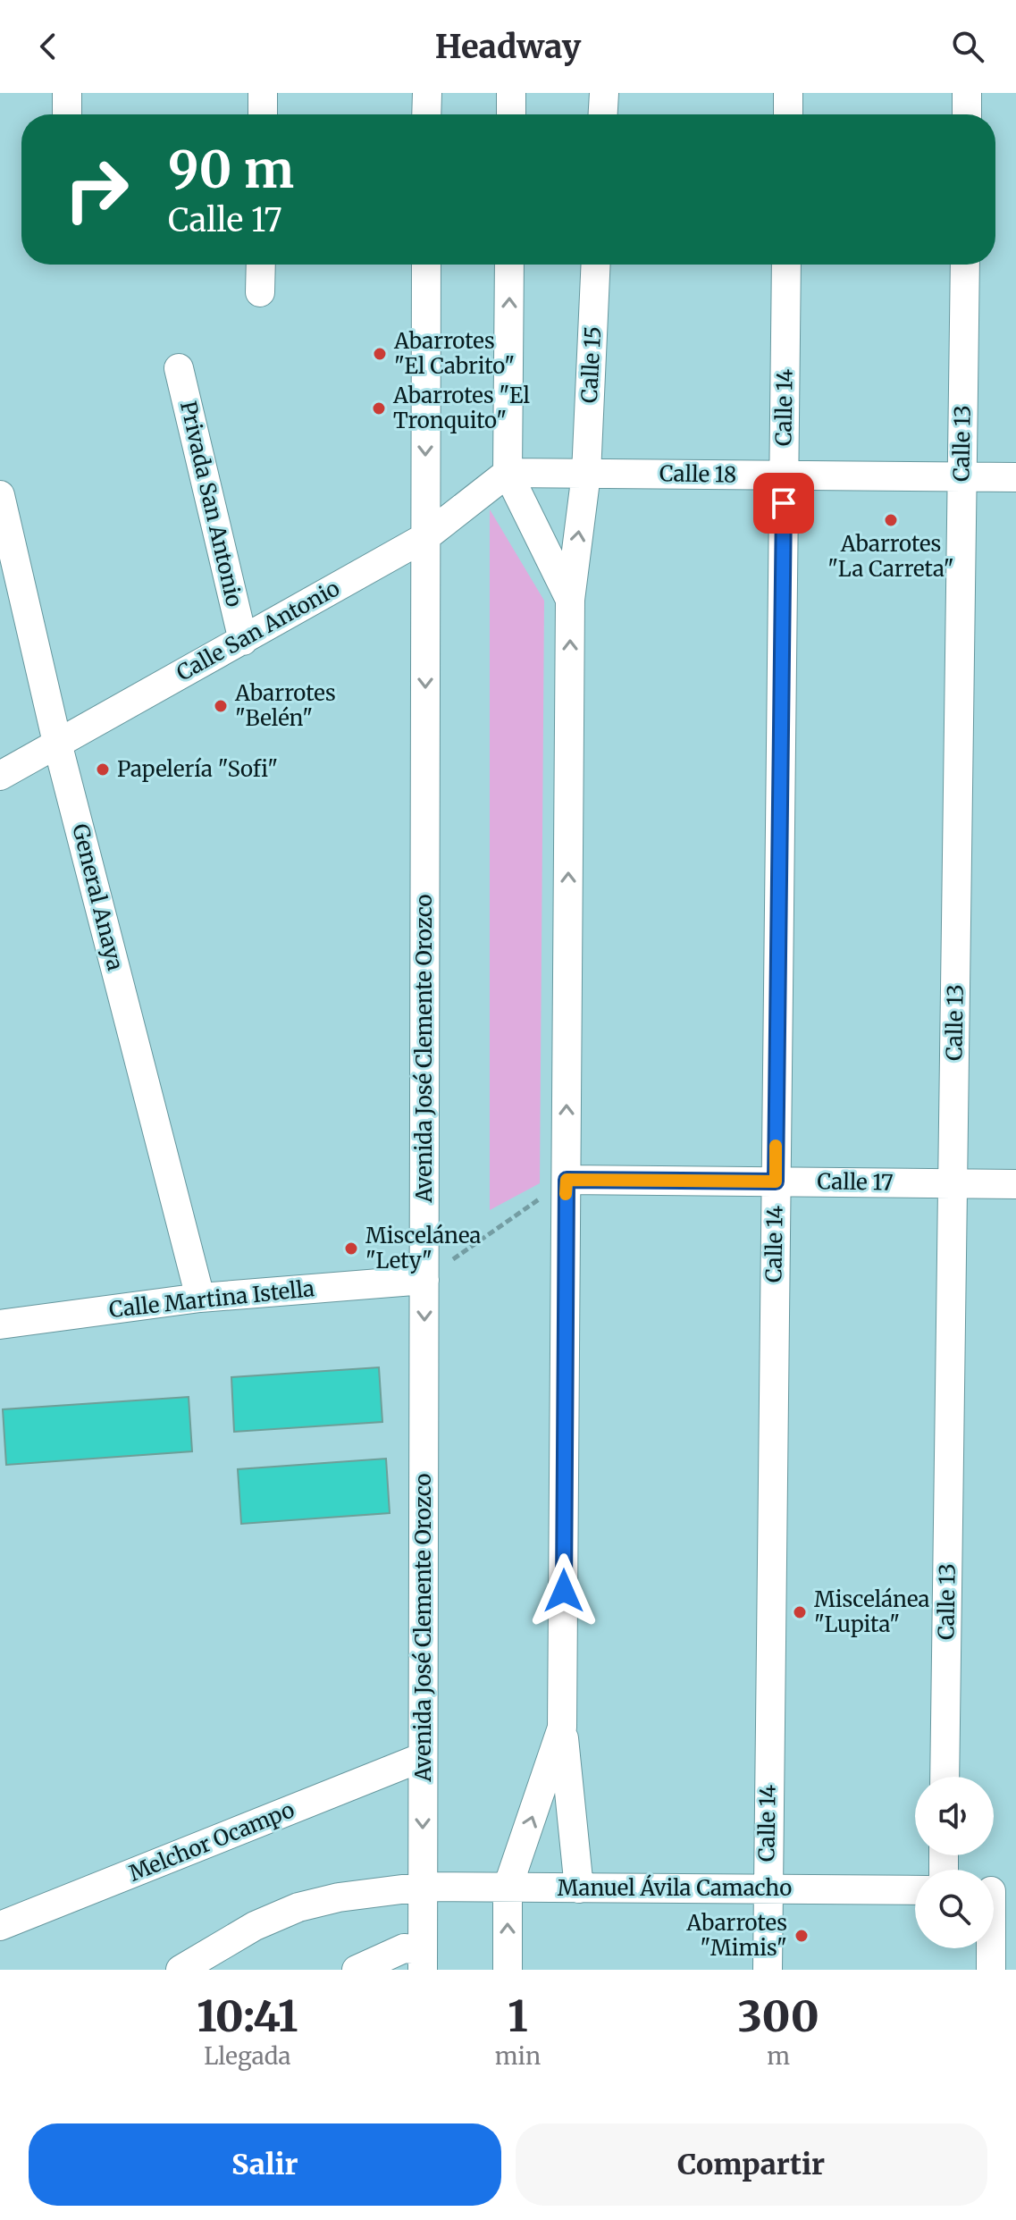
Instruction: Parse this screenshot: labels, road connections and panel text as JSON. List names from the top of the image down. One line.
{"streets":{"street":["Calle 15","Calle 14","Calle 13","Calle 18","Privada San Antonio","Calle San Antonio","General Anaya","Avenida José Clemente Orozco","Calle 17","Calle Martina Istella","Melchor Ocampo","Manuel Ávila Camacho"]},"crossings":[["Calle 15","Calle 18"],["Calle 14","Calle 18"],["Calle 14","Calle 17"],["Calle 14","Manuel Ávila Camacho"],["Calle 13","Calle 18"],["Calle 13","Calle 17"],["Calle 18","Calle San Antonio"],["Privada San Antonio","Calle San Antonio"],["Calle San Antonio","General Anaya"],["Calle San Antonio","Avenida José Clemente Orozco"],["General Anaya","Calle Martina Istella"],["Avenida José Clemente Orozco","Calle Martina Istella"],["Avenida José Clemente Orozco","Melchor Ocampo"],["Avenida José Clemente Orozco","Manuel Ávila Camacho"]],"one_way":["Calle 15"],"places":["Abarrotes \"El Cabrito\"","Abarrotes \"El Tronquito\"","Abarrotes \"La Carreta\"","Abarrotes \"Belén\"","Papelería \"Sofi\"","Miscelánea \"Lety\"","Miscelánea \"Lupita\"","Abarrotes \"Mimis\""],"page":{"header":"Headway","turn":["90 m","Calle 17"],"eta":["10:41","Llegada","1","min","300","m"],"buttons":["Salir","Compartir"]}}
